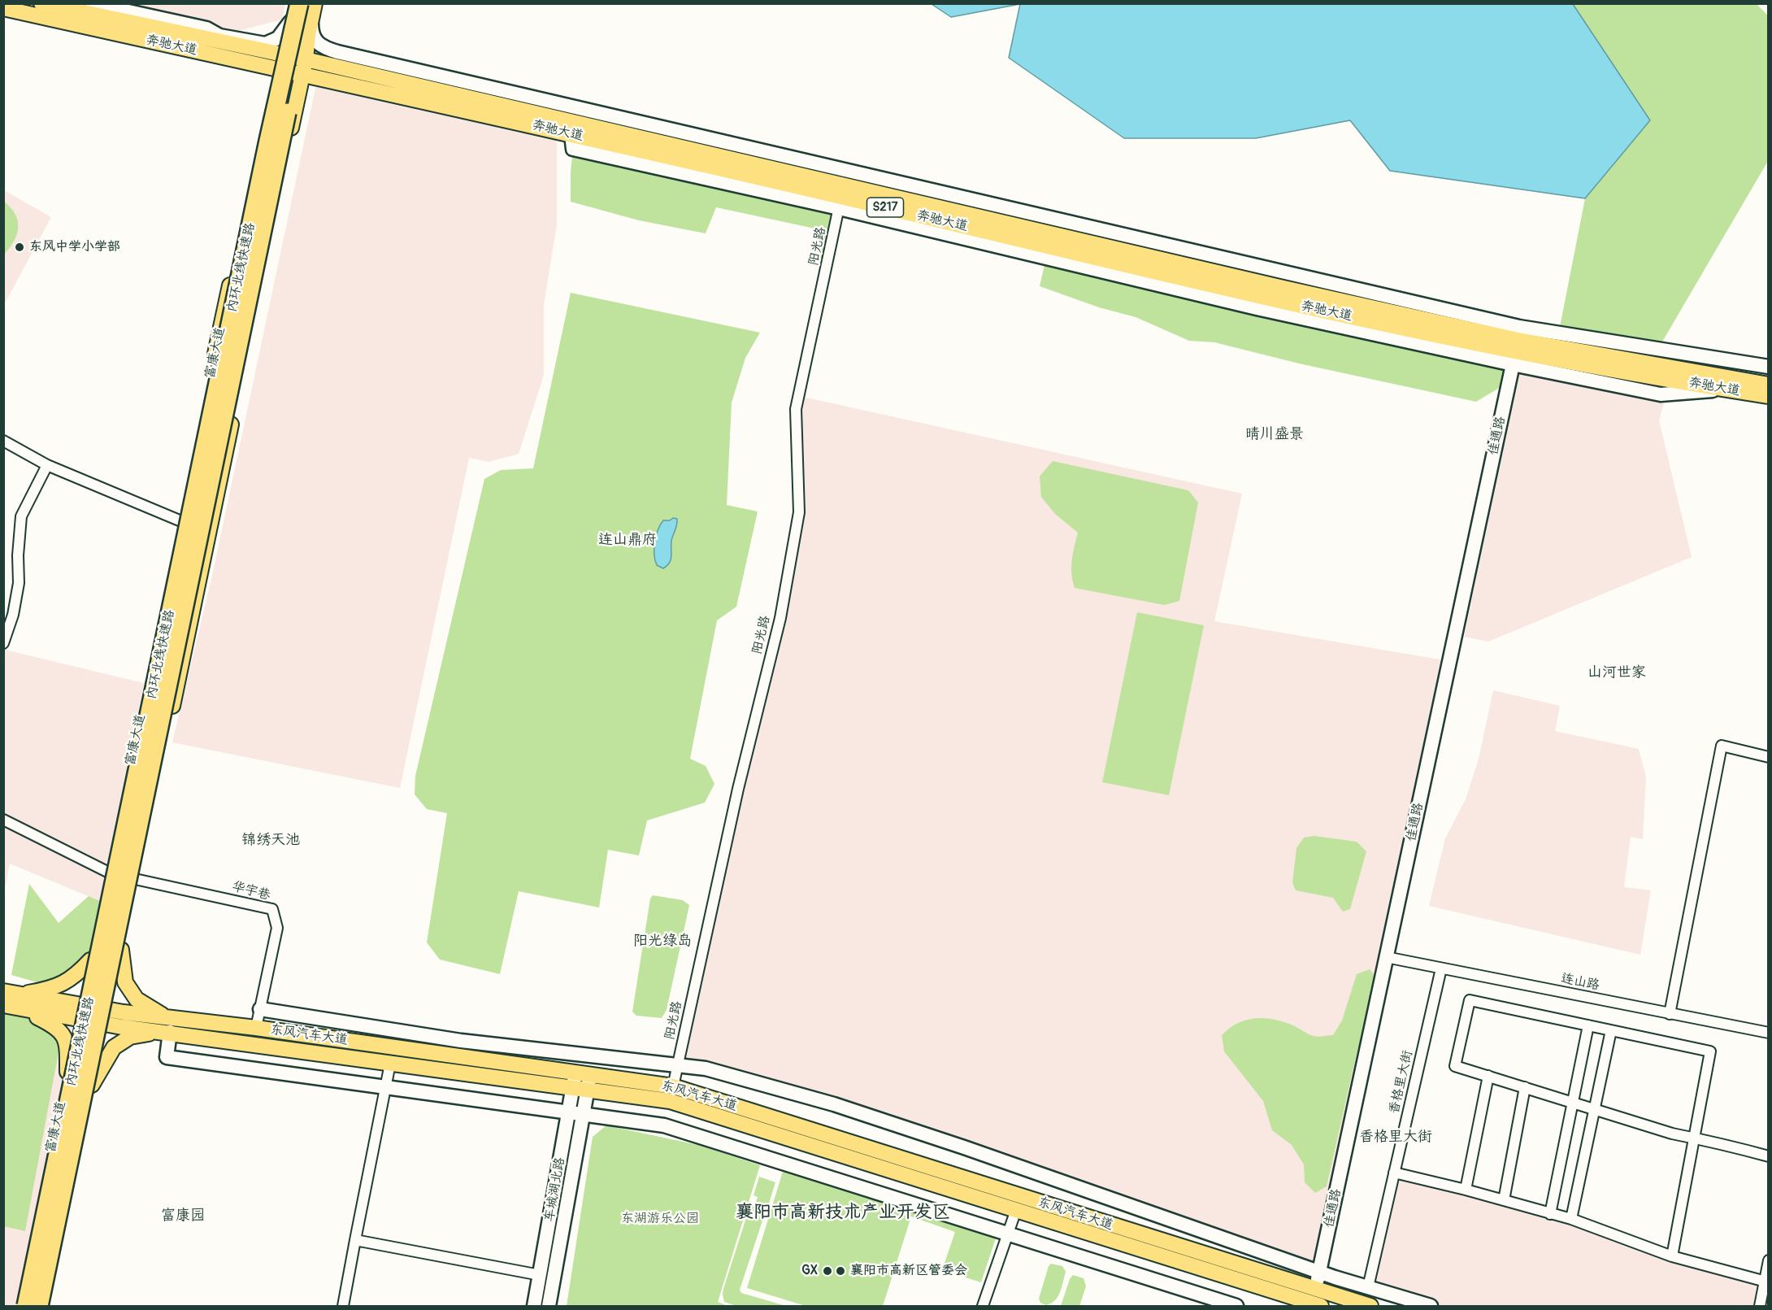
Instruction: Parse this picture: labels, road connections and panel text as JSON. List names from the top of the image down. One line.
{"streets":{"highway":["内环北线快速路"],"main road":["奔驰大道","S217","富康大道","东风汽车大道"],"street":["阳光路","佳通路","华宇巷","连山路","香格里大街","车城湖北路"]},"crossings":[["奔驰大道","阳光路"],["奔驰大道","富康大道"],["奔驰大道","佳通路"],["阳光路","东风汽车大道"],["内环北线快速路","富康大道"],["富康大道","华宇巷"],["富康大道","东风汽车大道"],["佳通路","连山路"],["佳通路","东风汽车大道"],["华宇巷","东风汽车大道"],["连山路","香格里大街"],["东风汽车大道","车城湖北路"]],"districts":["晴川盛景","连山鼎府","山河世家","锦绣天池","阳光绿岛","香格里大街","襄阳市高新技术产业开发区","富康园"],"parks":["东湖游乐公园"],"places":["东风中学小学部","GX","襄阳市高新区管委会"]}
